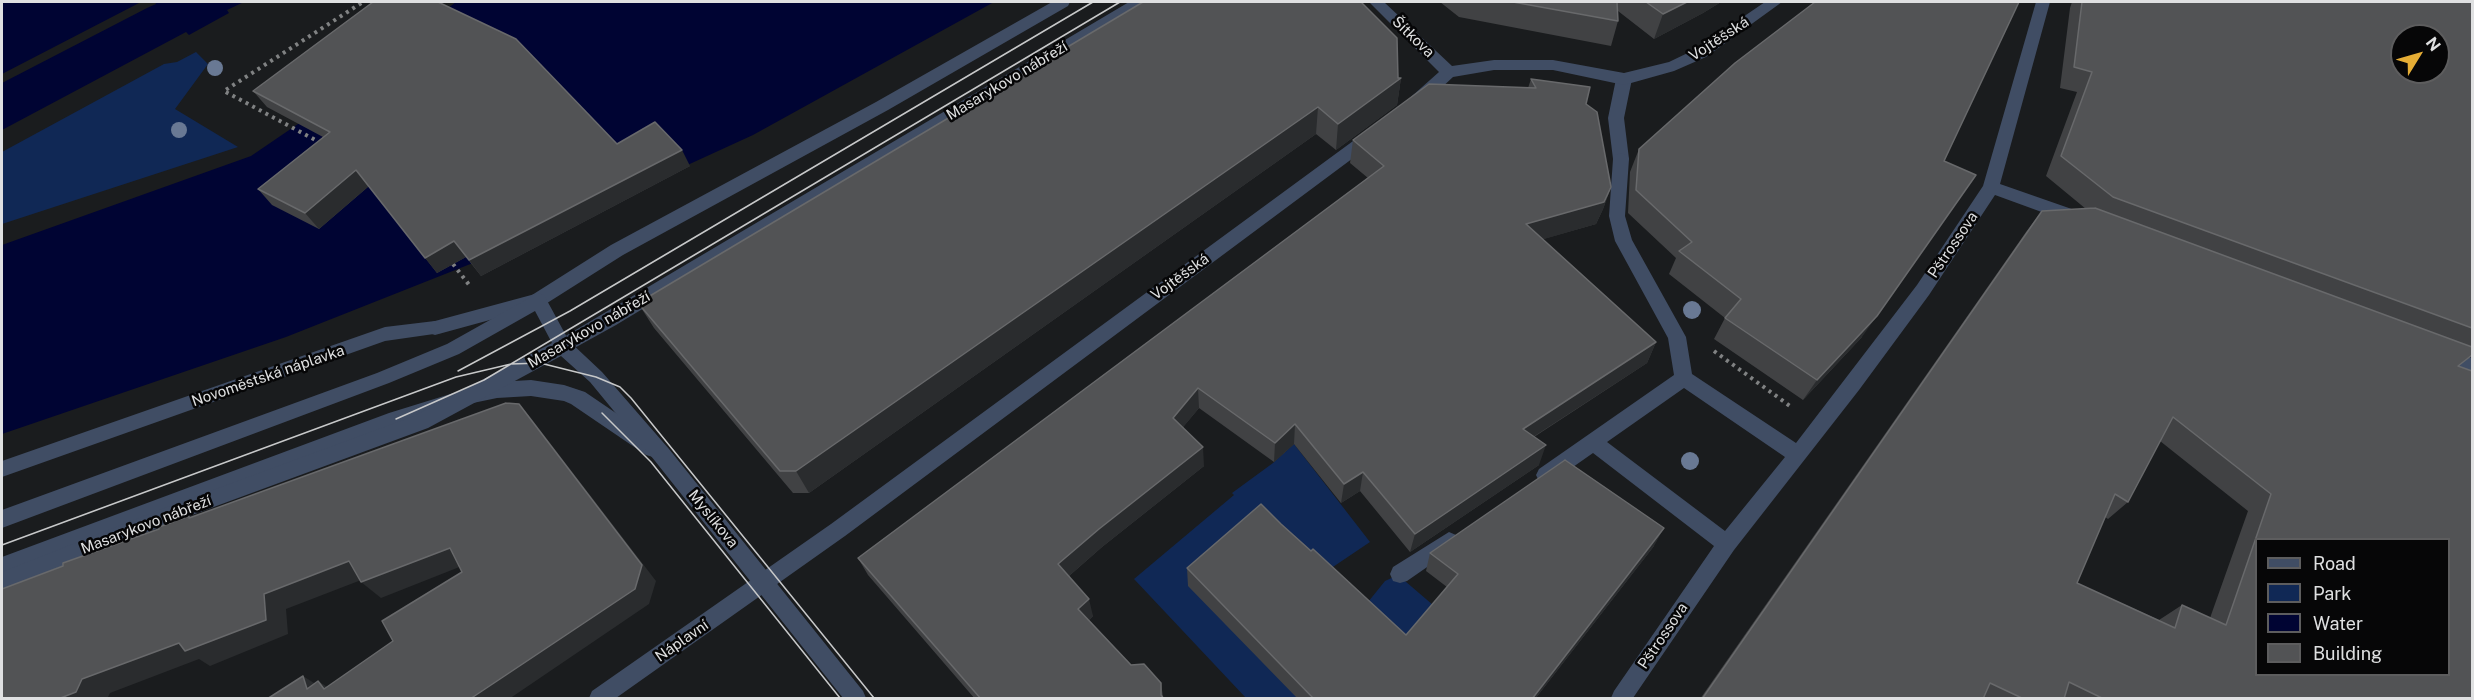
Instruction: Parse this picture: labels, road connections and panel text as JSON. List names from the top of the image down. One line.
{"streets":{"street":["Šítkova","Vojtěšská","Masarykovo nábřeží","Pštrossova","Novoměstská náplavka","Myslíkova","Náplavní"]},"crossings":[["Šítkova","Vojtěšská"],["Vojtěšská","Myslíkova"],["Vojtěšská","Náplavní"],["Masarykovo nábřeží","Myslíkova"],["Novoměstská náplavka","Myslíkova"],["Myslíkova","Náplavní"]],"legend":["Road","Park","Water","Building"],"north":"top right"}
